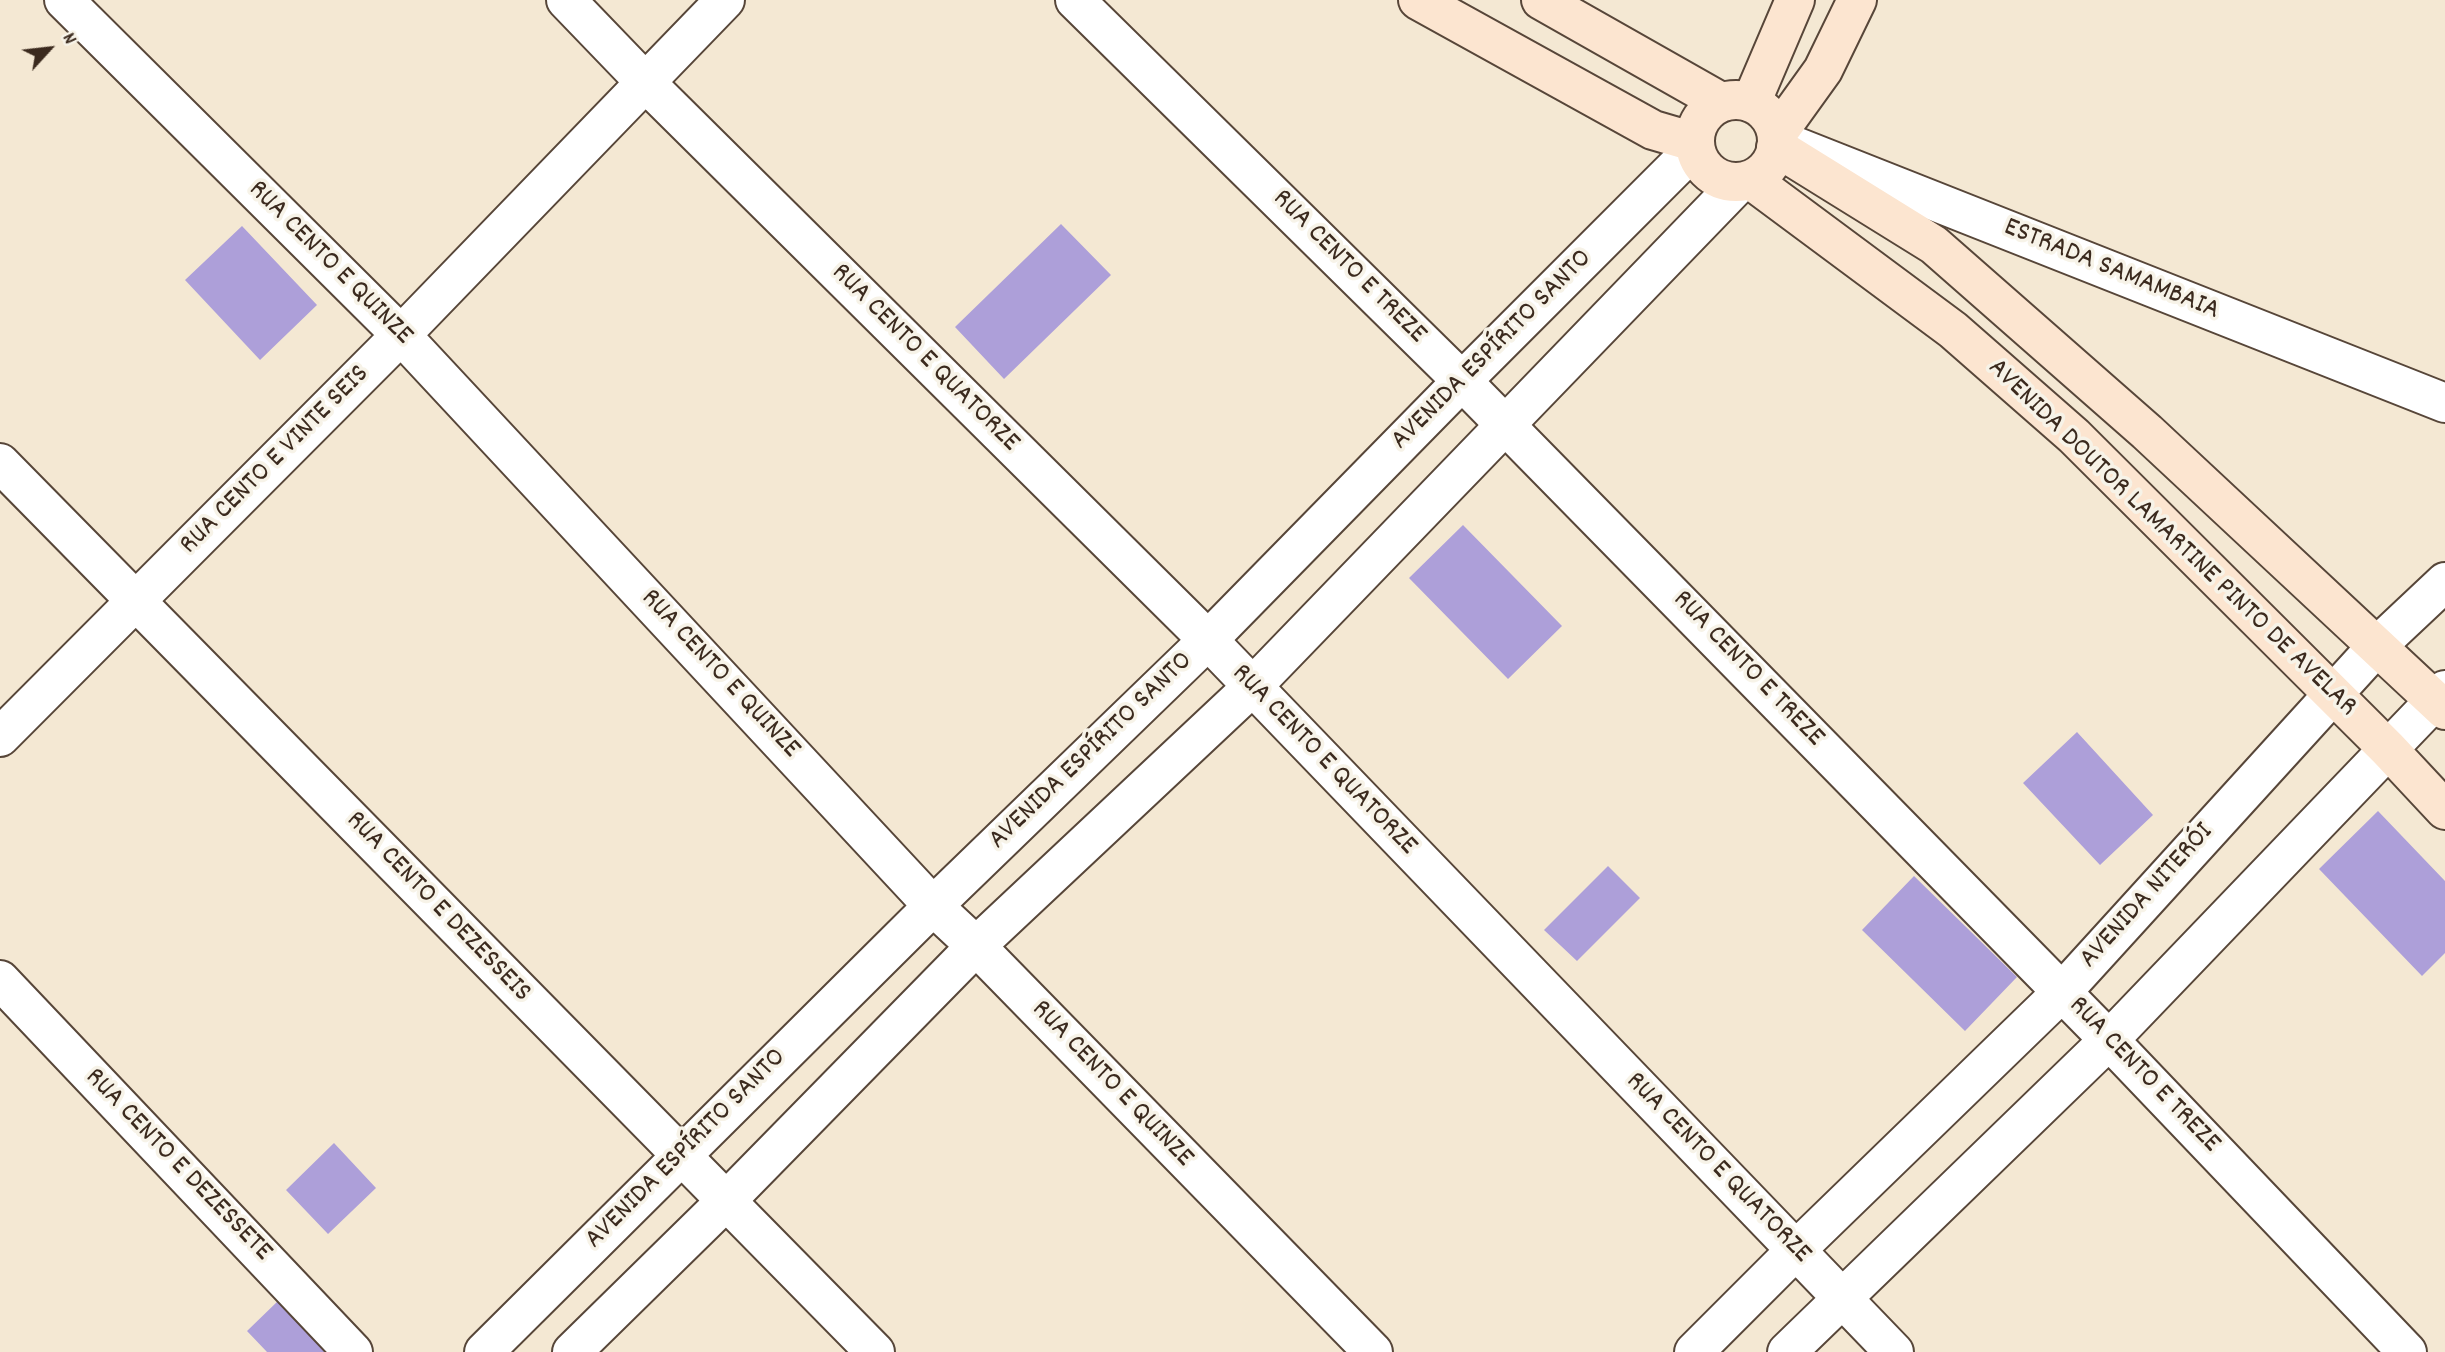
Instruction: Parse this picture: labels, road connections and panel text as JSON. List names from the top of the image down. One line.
{"streets":{"main road":["AVENIDA DOUTOR LAMARTINE PINTO DE AVELAR"],"street":["RUA CENTO E QUINZE","RUA CENTO E TREZE","ESTRADA SAMAMBAIA","AVENIDA ESPÍRITO SANTO","RUA CENTO E QUATORZE","RUA CENTO E VINTE SEIS","AVENIDA NITERÓI","RUA CENTO E DEZESSEIS","RUA CENTO E DEZESSETE"]},"crossings":[["RUA CENTO E QUINZE","AVENIDA ESPÍRITO SANTO"],["RUA CENTO E QUINZE","RUA CENTO E VINTE SEIS"],["RUA CENTO E TREZE","AVENIDA ESPÍRITO SANTO"],["RUA CENTO E TREZE","AVENIDA NITERÓI"],["ESTRADA SAMAMBAIA","AVENIDA ESPÍRITO SANTO"],["ESTRADA SAMAMBAIA","AVENIDA DOUTOR LAMARTINE PINTO DE AVELAR"],["AVENIDA ESPÍRITO SANTO","RUA CENTO E QUATORZE"],["AVENIDA ESPÍRITO SANTO","AVENIDA DOUTOR LAMARTINE PINTO DE AVELAR"],["AVENIDA ESPÍRITO SANTO","RUA CENTO E DEZESSEIS"],["RUA CENTO E QUATORZE","RUA CENTO E VINTE SEIS"],["RUA CENTO E QUATORZE","AVENIDA NITERÓI"],["RUA CENTO E VINTE SEIS","RUA CENTO E DEZESSEIS"],["AVENIDA DOUTOR LAMARTINE PINTO DE AVELAR","AVENIDA NITERÓI"]],"north":"top right"}
